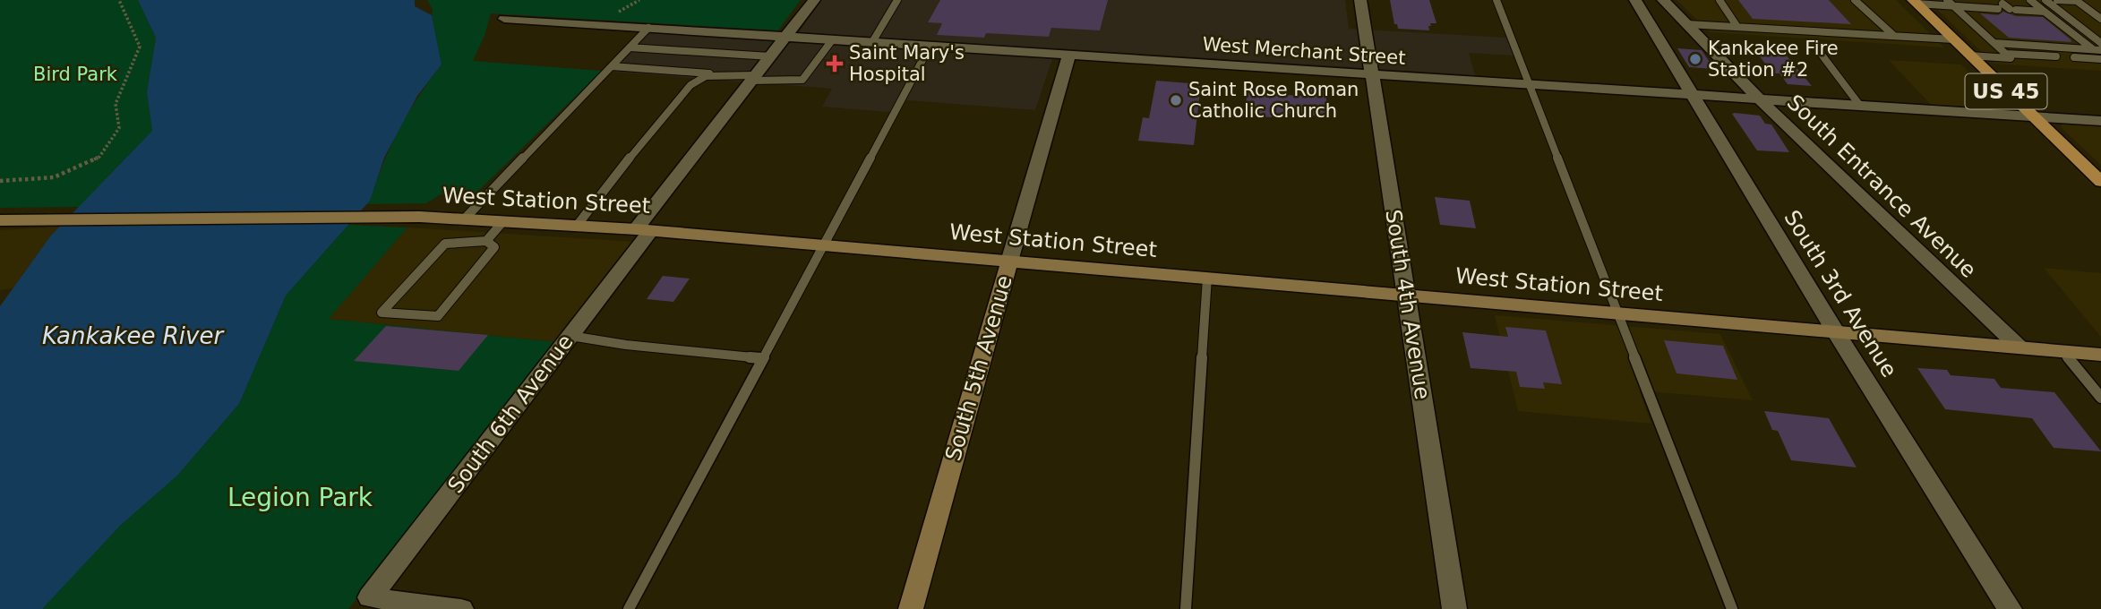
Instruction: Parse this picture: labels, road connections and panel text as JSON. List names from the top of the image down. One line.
{"streets":{"main road":["US 45","West Station Street","South 5th Avenue"],"street":["West Merchant Street","South Entrance Avenue","South 3rd Avenue","South 4th Avenue","South 6th Avenue"]},"crossings":[["West Merchant Street","US 45"],["West Merchant Street","South Entrance Avenue"],["West Merchant Street","South 3rd Avenue"],["West Merchant Street","South 4th Avenue"],["West Merchant Street","South 5th Avenue"],["West Merchant Street","South 6th Avenue"],["South Entrance Avenue","West Station Street"],["West Station Street","South 3rd Avenue"],["West Station Street","South 4th Avenue"],["West Station Street","South 5th Avenue"],["West Station Street","South 6th Avenue"]],"water":["Kankakee River"],"parks":["Bird Park","Legion Park"],"places":{"other":["Kankakee Fire Station #2","Saint Rose Roman Catholic Church"],"health":["Saint Mary's Hospital"]}}
